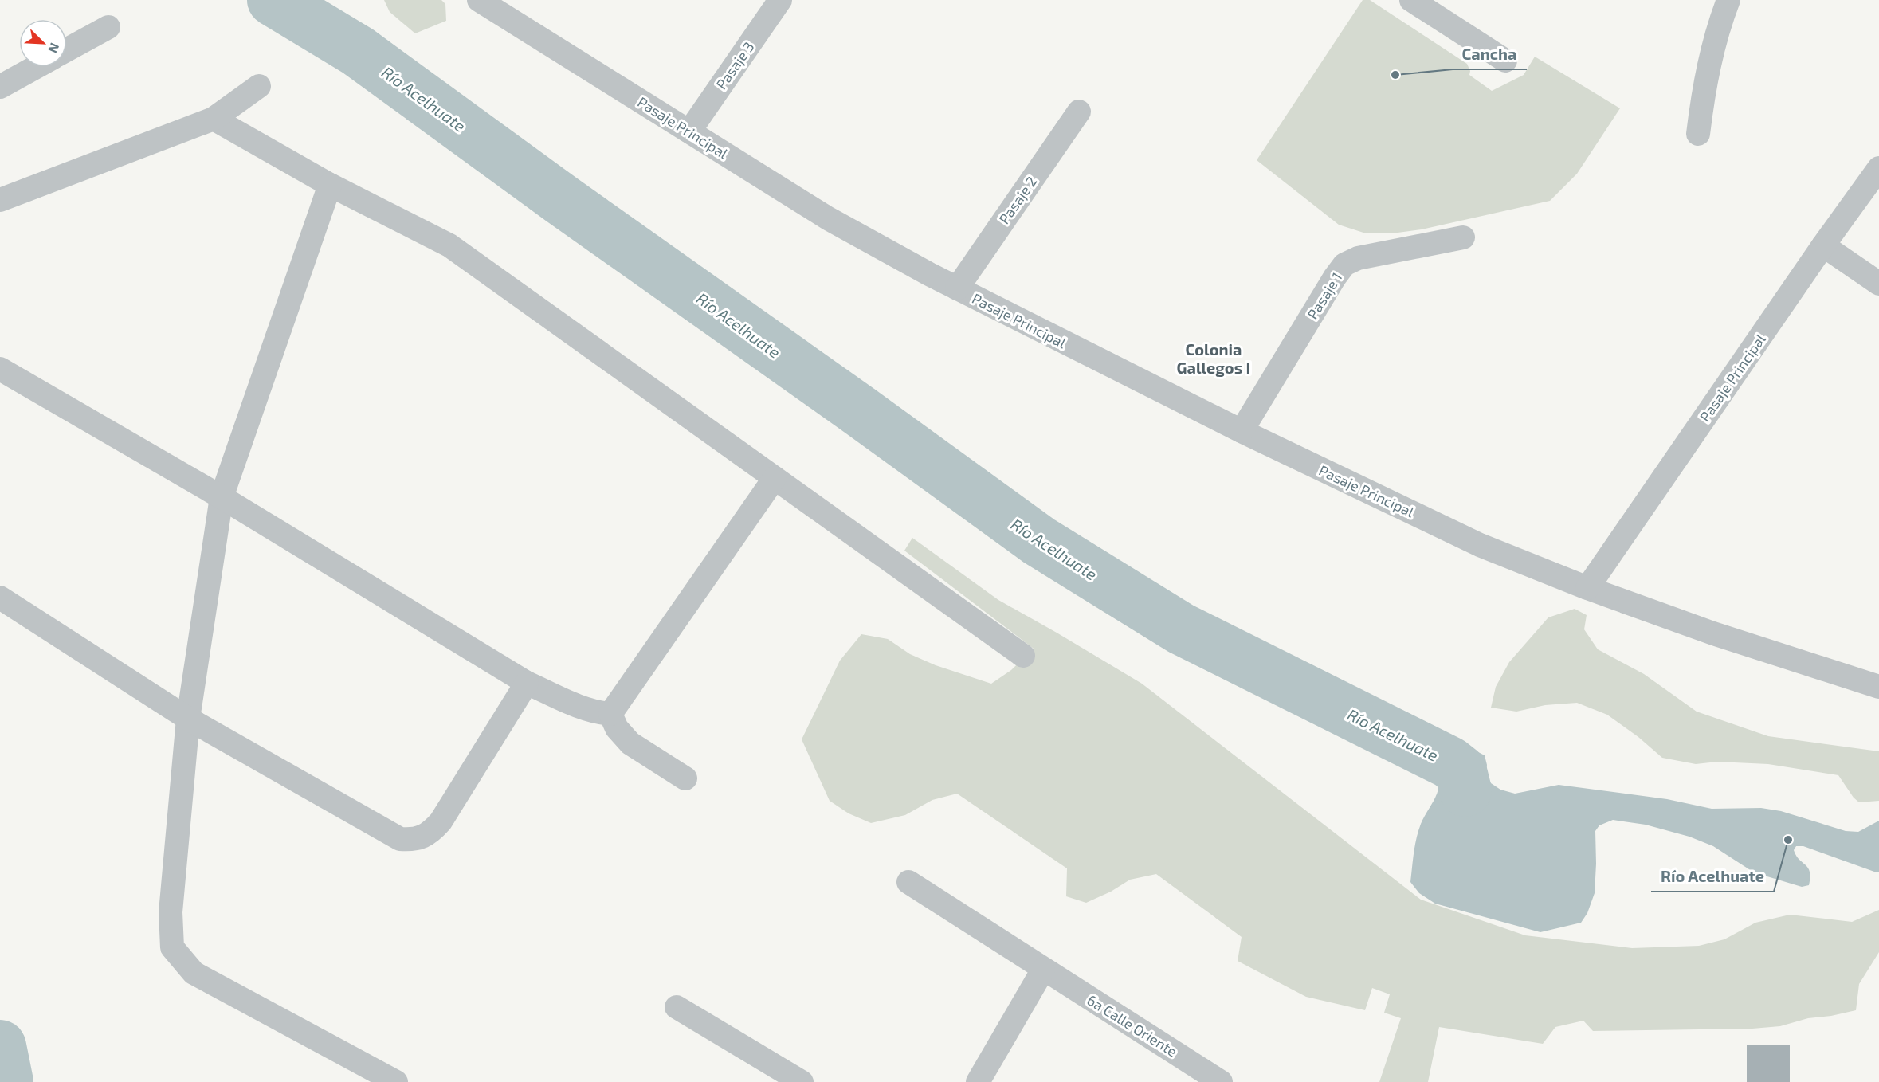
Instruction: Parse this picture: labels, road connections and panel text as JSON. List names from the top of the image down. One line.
{"streets":{"street":["Pasaje 3","Pasaje Principal","Pasaje 2","Pasaje 1","6a Calle Oriente"]},"crossings":[["Pasaje 3","Pasaje Principal"],["Pasaje Principal","Pasaje 2"],["Pasaje Principal","Pasaje 1"]],"districts":["Colonia Gallegos I"],"water":["Río Acelhuate"],"places":["Cancha","Río Acelhuate"],"north":"bottom right"}
